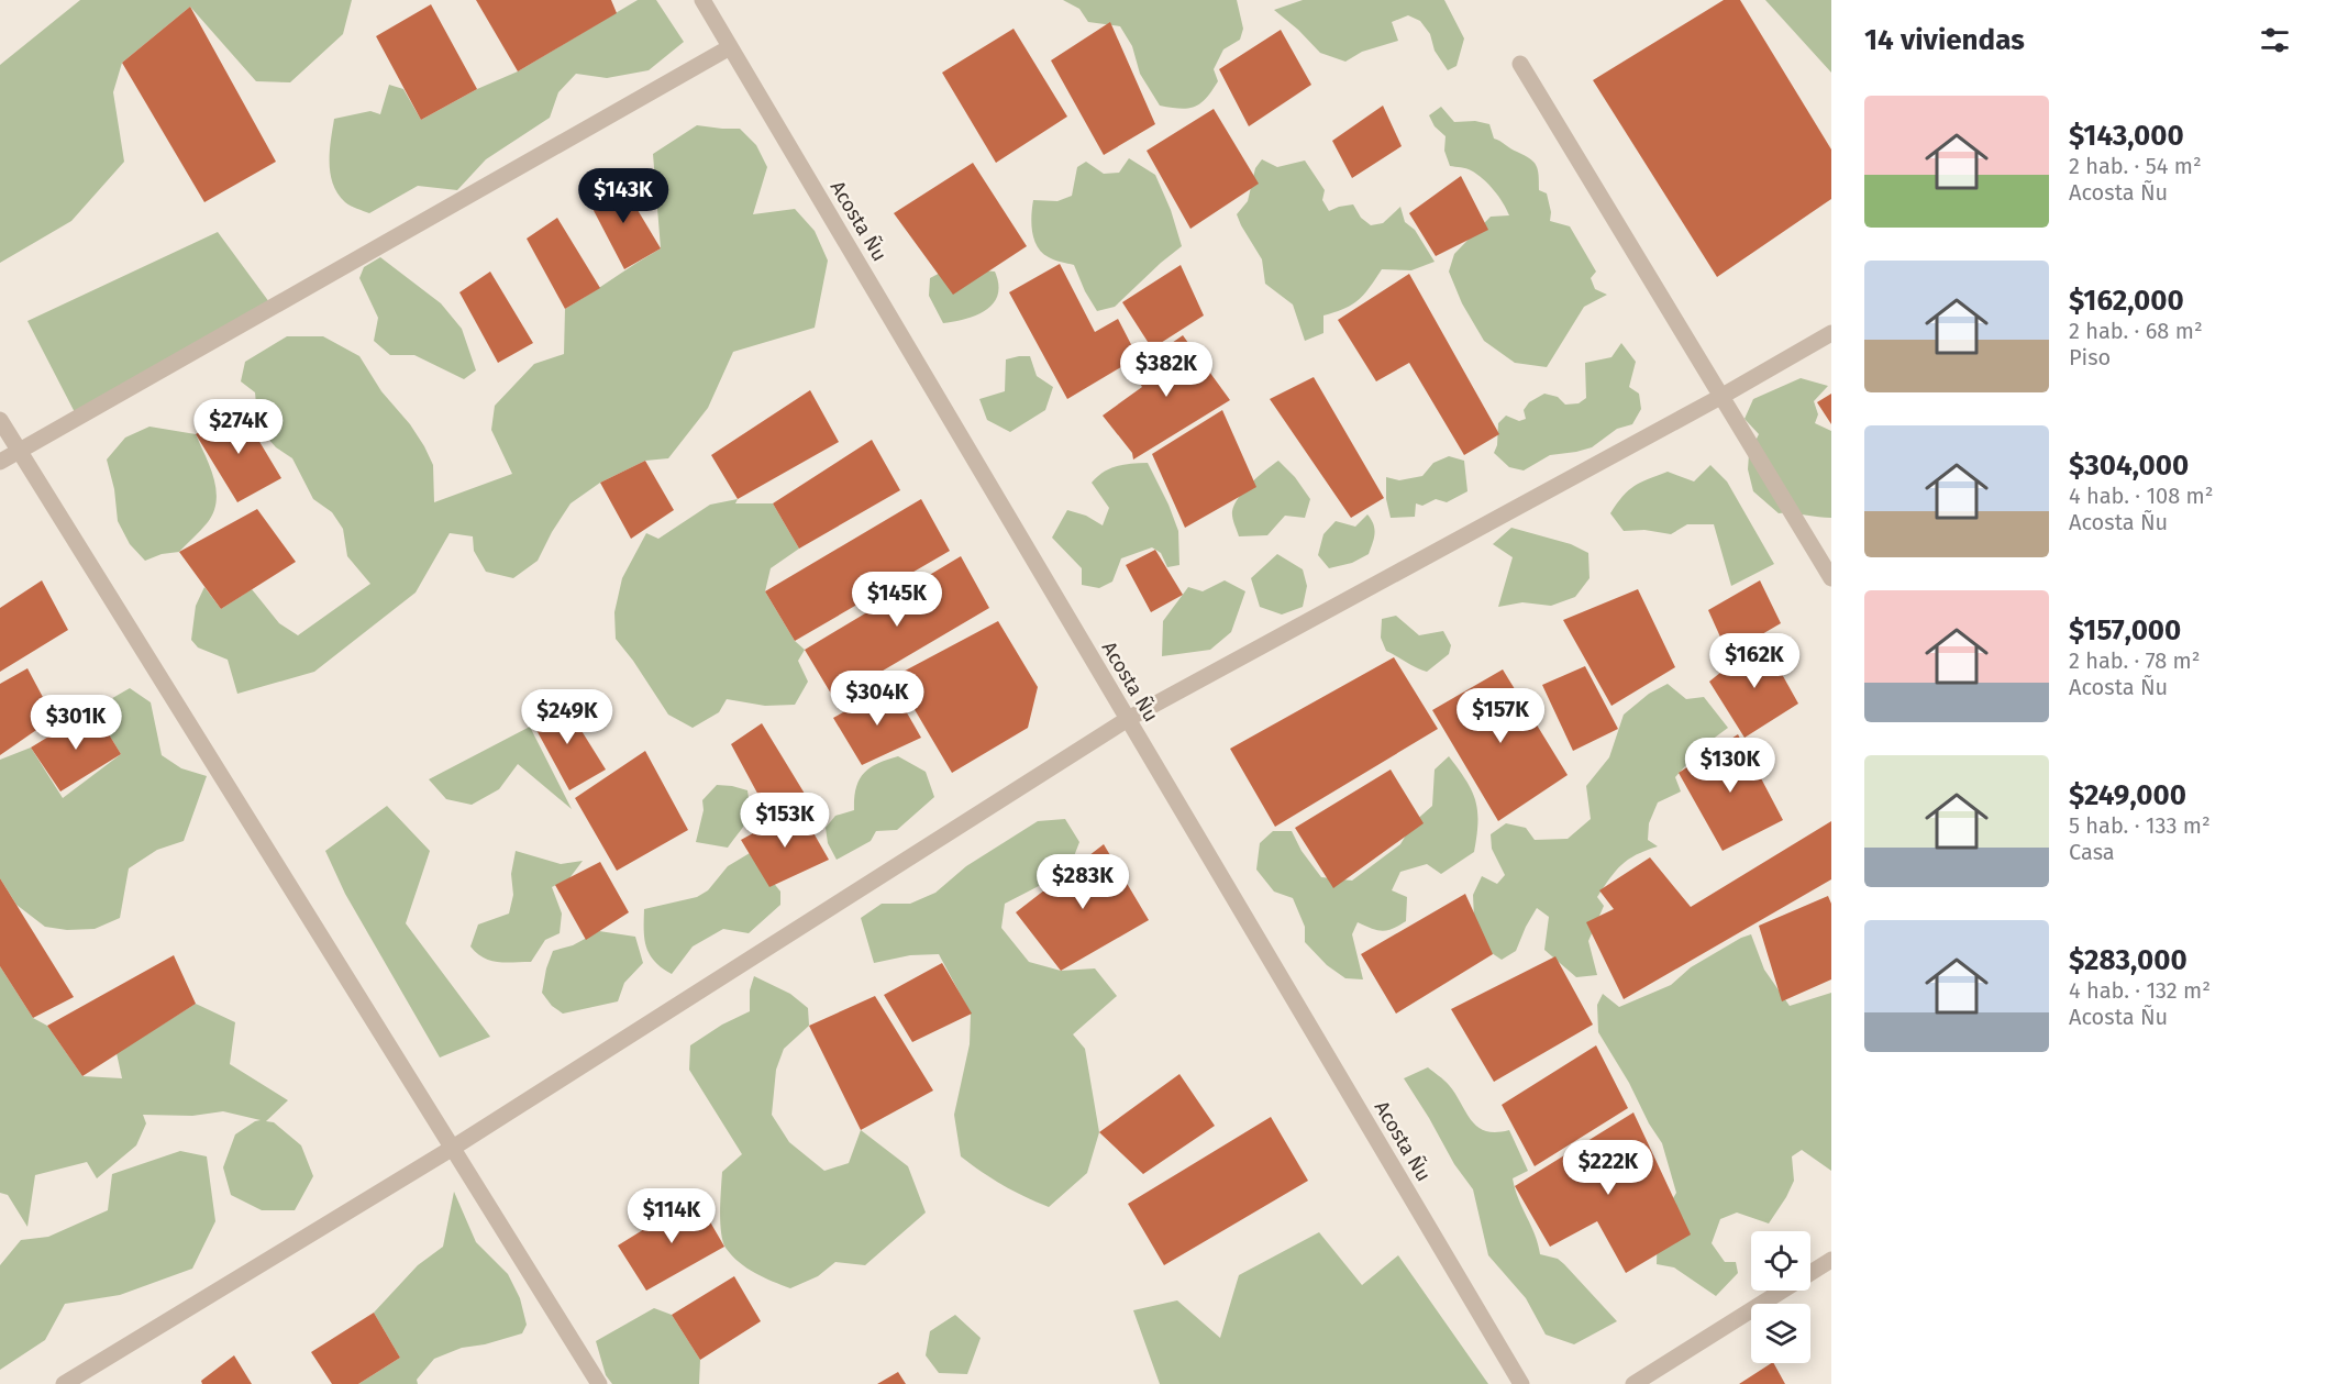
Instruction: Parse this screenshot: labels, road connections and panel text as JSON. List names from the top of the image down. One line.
{"streets":{"street":["Acosta Ñu"]},"page":{"heading":"14 viviendas","list":[{"name":"$143,000","note":"2 hab. · 54 m² · Acosta Ñu"},{"name":"$162,000","note":"2 hab. · 68 m² · Piso"},{"name":"$304,000","note":"4 hab. · 108 m² · Acosta Ñu"},{"name":"$157,000","note":"2 hab. · 78 m² · Acosta Ñu"},{"name":"$249,000","note":"5 hab. · 133 m² · Casa"},{"name":"$283,000","note":"4 hab. · 132 m² · Acosta Ñu"}],"price":["$143K","$382K","$274K","$145K","$162K","$304K","$157K","$249K","$301K","$130K","$153K","$283K","$222K","$114K"]}}
